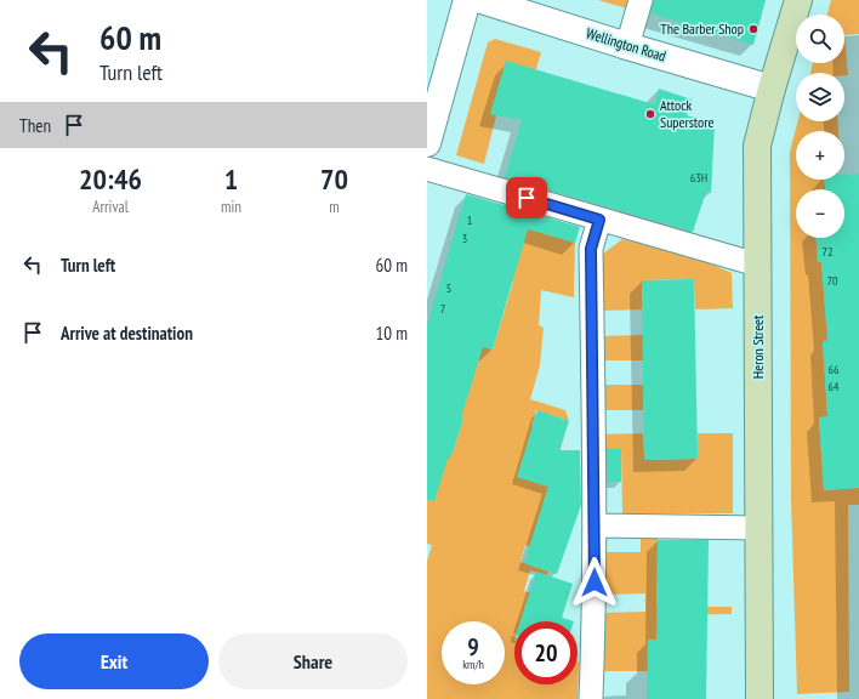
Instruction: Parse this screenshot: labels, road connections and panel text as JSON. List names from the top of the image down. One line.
{"streets":{"street":["Wellington Road","Heron Street"]},"crossings":[["Wellington Road","Heron Street"]],"places":["The Barber Shop","Attock Superstore"],"house_numbers":["63H","1","3","72","70","5","7","66","64"],"page":{"turn":["60 m","Turn left"],"map_buttons":["+","−"],"then":"Then","eta":["20:46","Arrival","1","min","70","m"],"list":[{"name":"Turn left","value":"60 m"},{"name":"Arrive at destination","value":"10 m"}],"speed":"9 km/h","limit":"20","buttons":["Exit","Share"]}}
